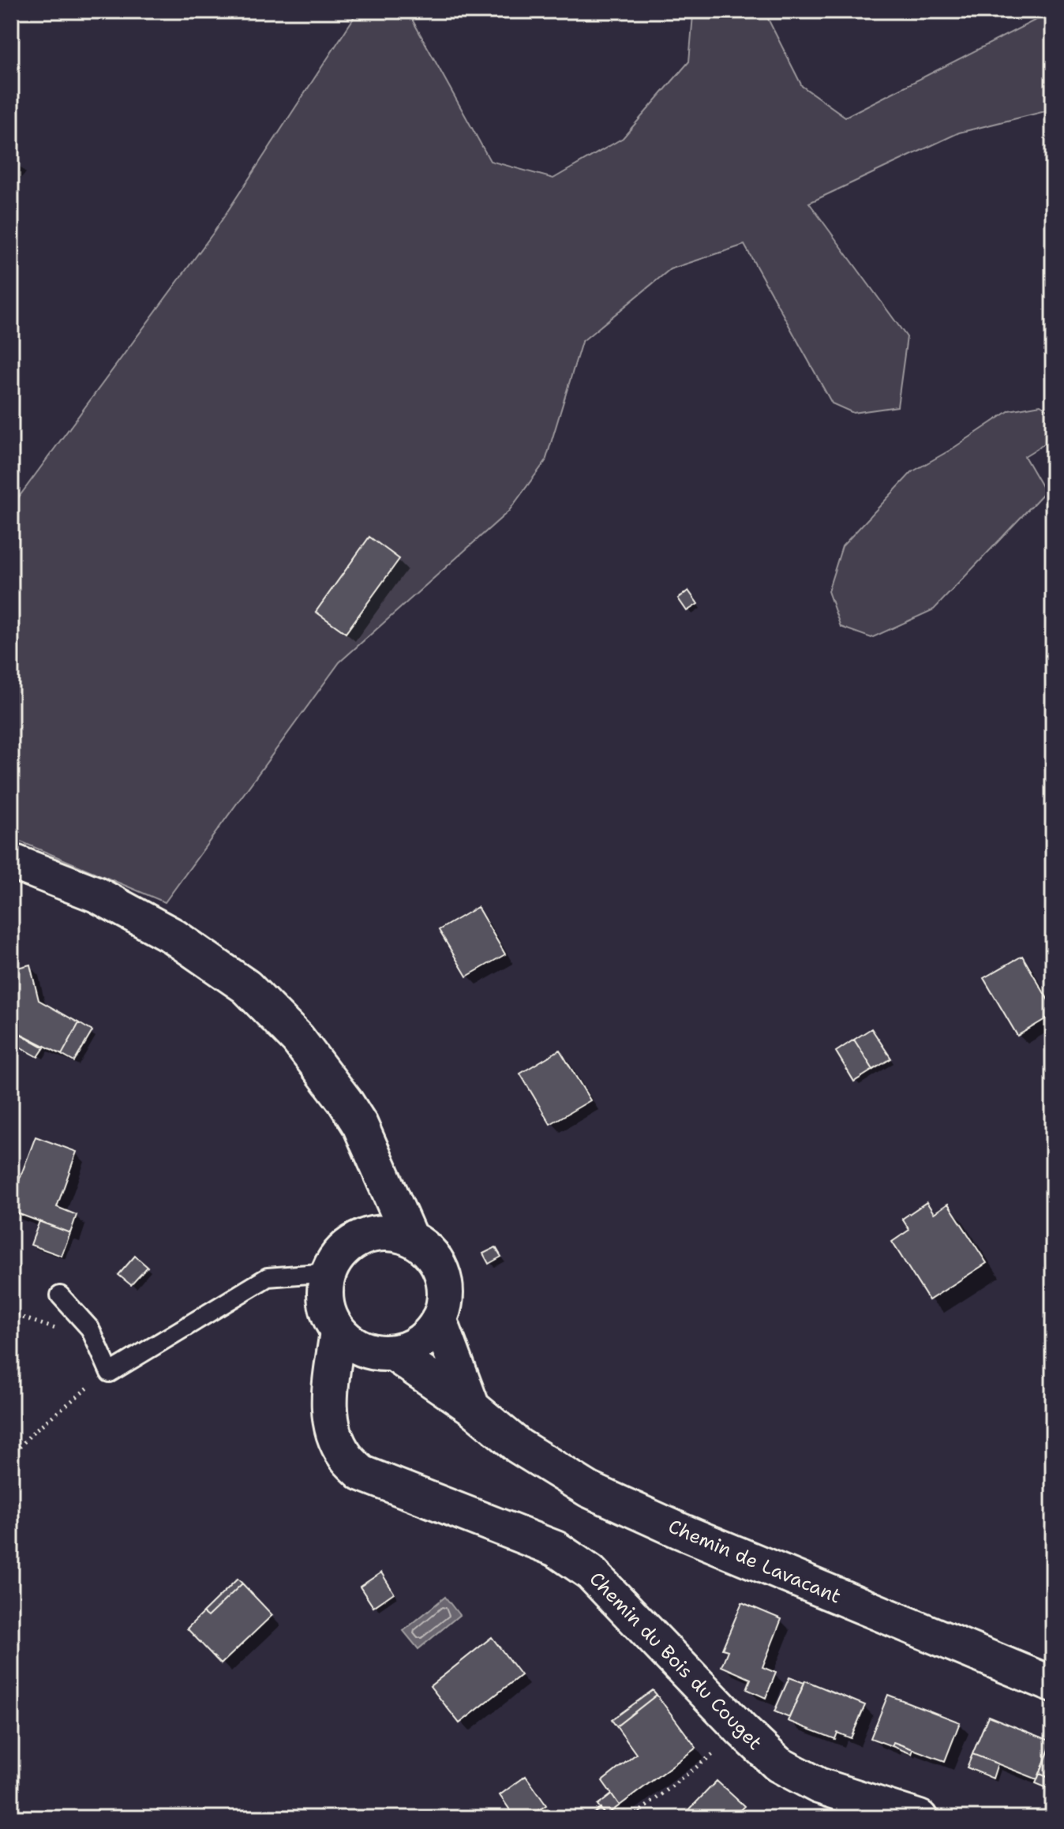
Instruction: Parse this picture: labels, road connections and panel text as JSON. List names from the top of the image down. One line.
{"streets":{"street":["Chemin de Lavacant","Chemin du Bois du Couget"]},"crossings":[["Chemin de Lavacant","Chemin du Bois du Couget"]]}
